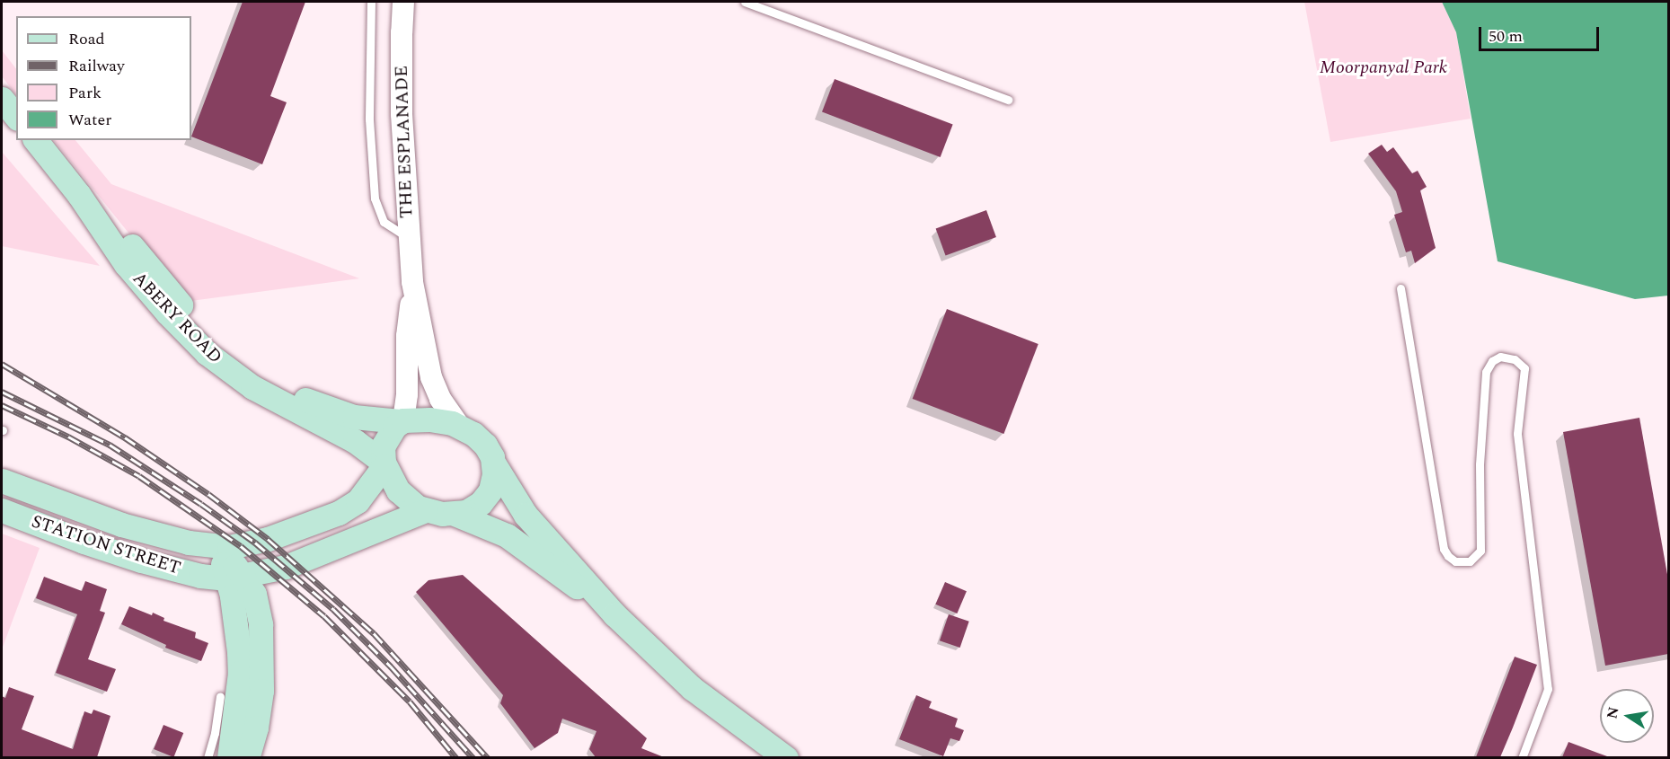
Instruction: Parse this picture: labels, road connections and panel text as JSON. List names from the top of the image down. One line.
{"streets":{"main road":["ABERY ROAD","STATION STREET"],"street":["THE ESPLANADE"]},"crossings":[["THE ESPLANADE","ABERY ROAD"],["THE ESPLANADE","STATION STREET"],["ABERY ROAD","STATION STREET"]],"parks":["Moorpanyal Park"],"legend":["Road","Railway","Park","Water"],"scale_bar":"50 m","north":"left"}
